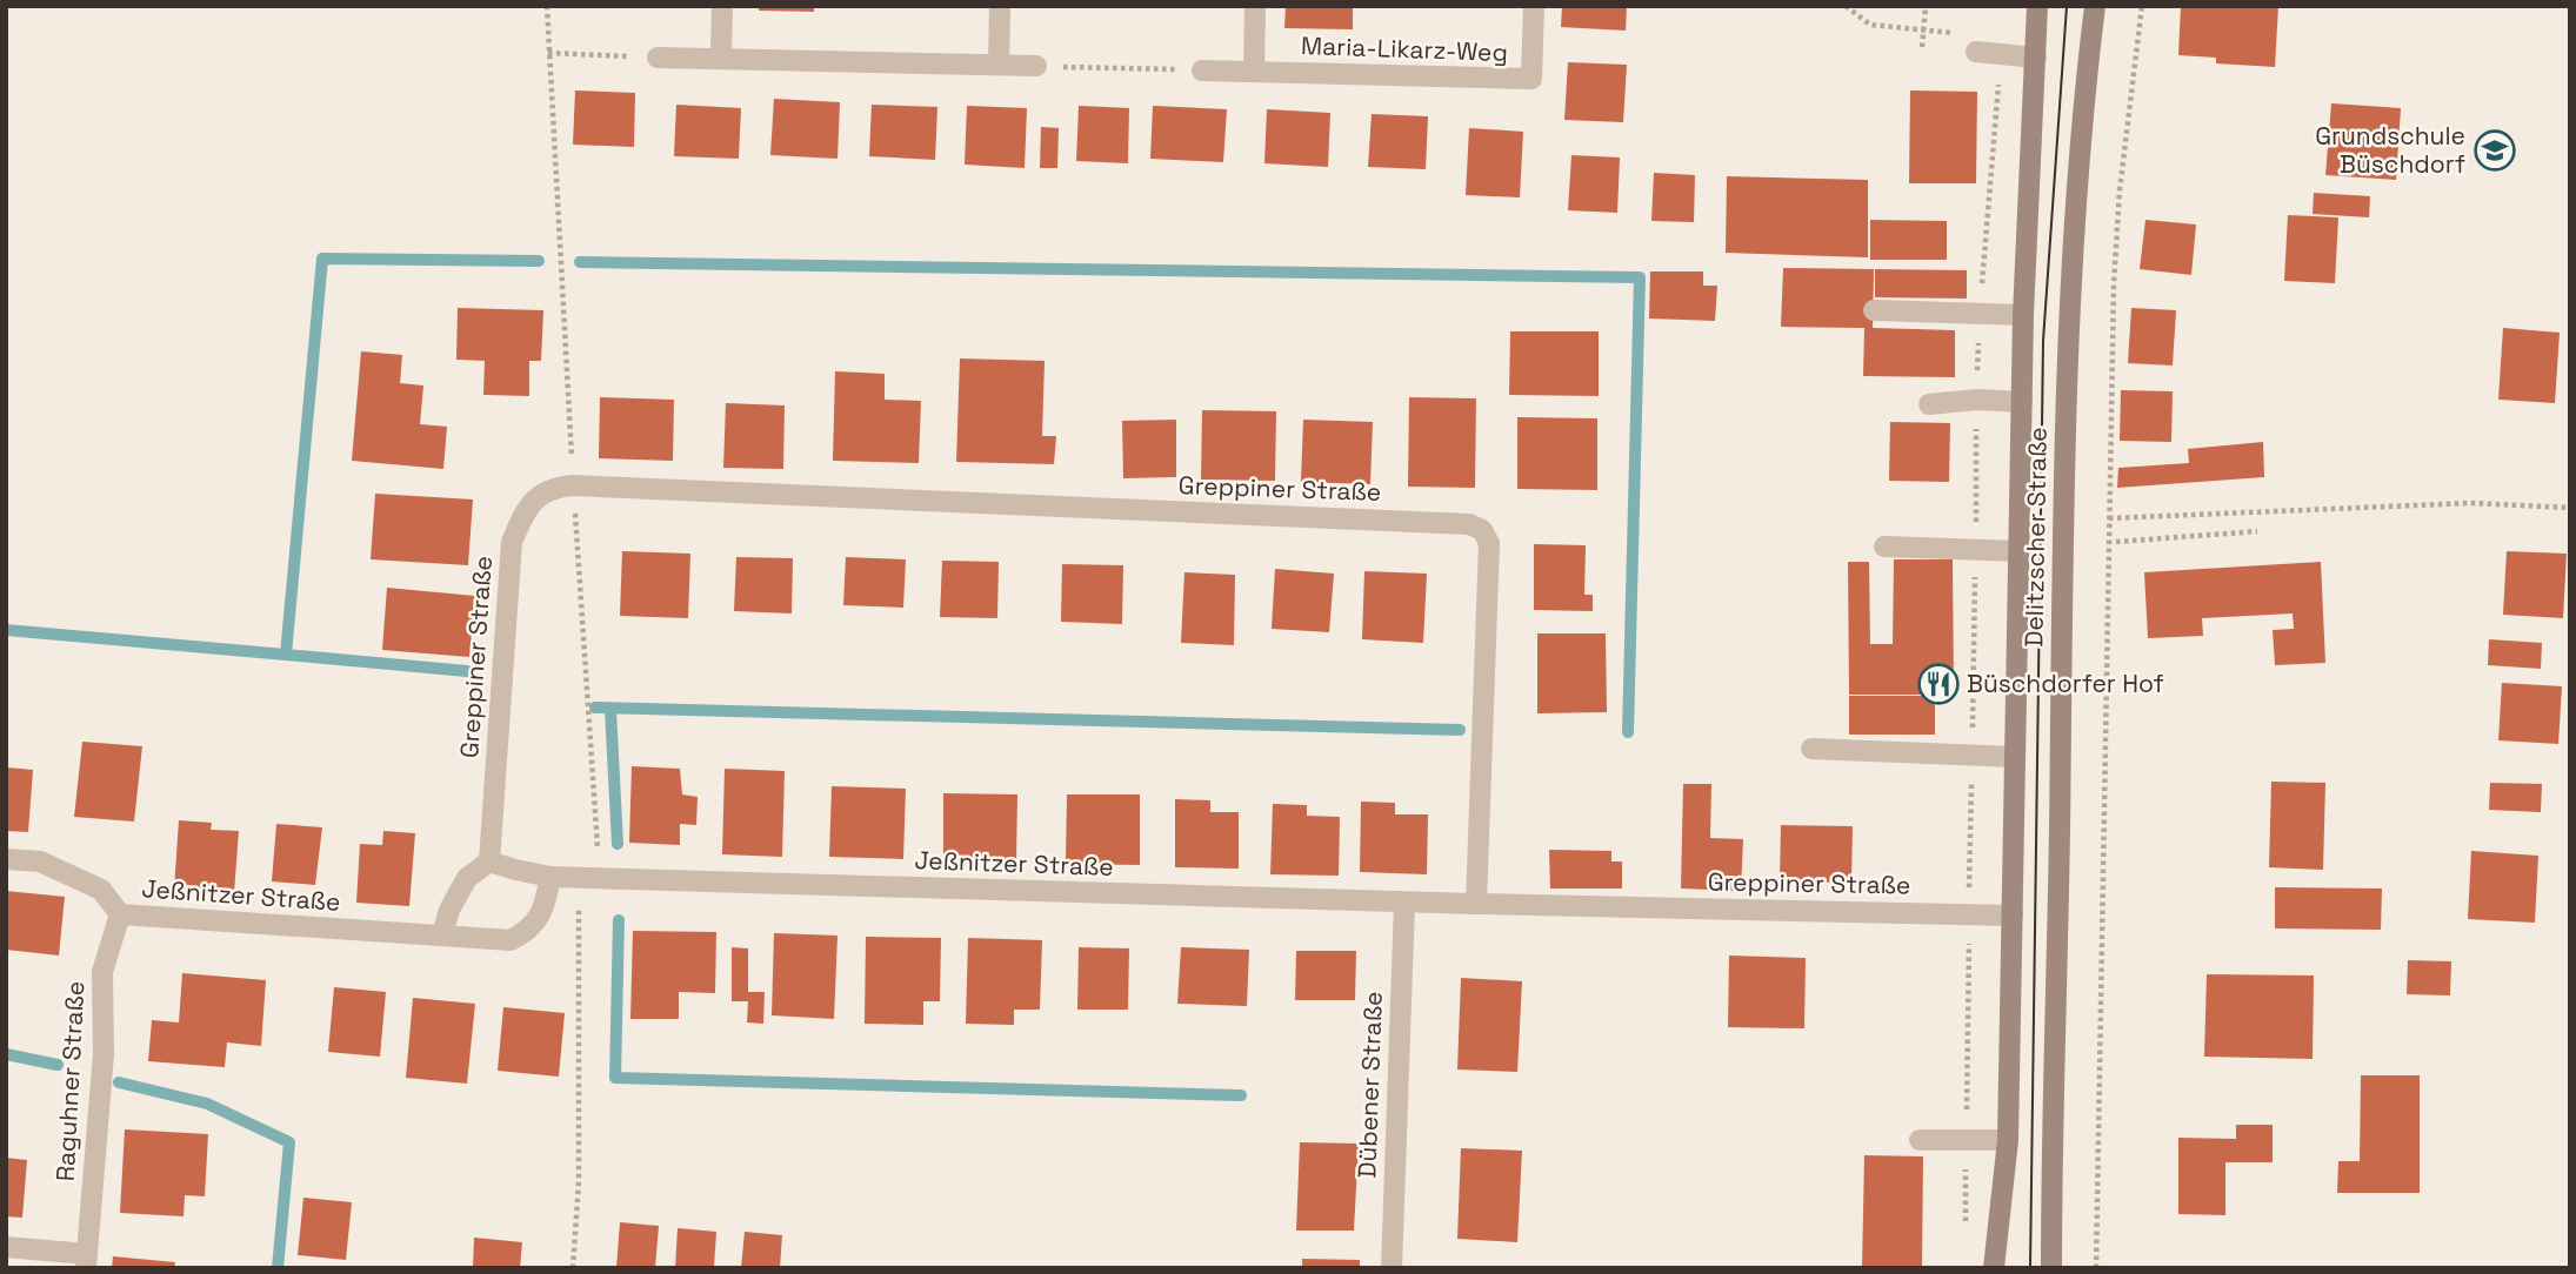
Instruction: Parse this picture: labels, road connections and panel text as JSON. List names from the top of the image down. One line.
{"streets":{"main road":["Delitzscher Straße"],"street":["Maria-Likarz-Weg","Greppiner Straße","Jeßnitzer Straße","Raguhner Straße","Dübener Straße"]},"crossings":[["Greppiner Straße","Delitzscher Straße"],["Greppiner Straße","Jeßnitzer Straße"],["Jeßnitzer Straße","Raguhner Straße"],["Jeßnitzer Straße","Dübener Straße"]],"places":{"school or university":["Grundschule Büschdorf"],"restaurant":["Büschdorfer Hof"]}}
